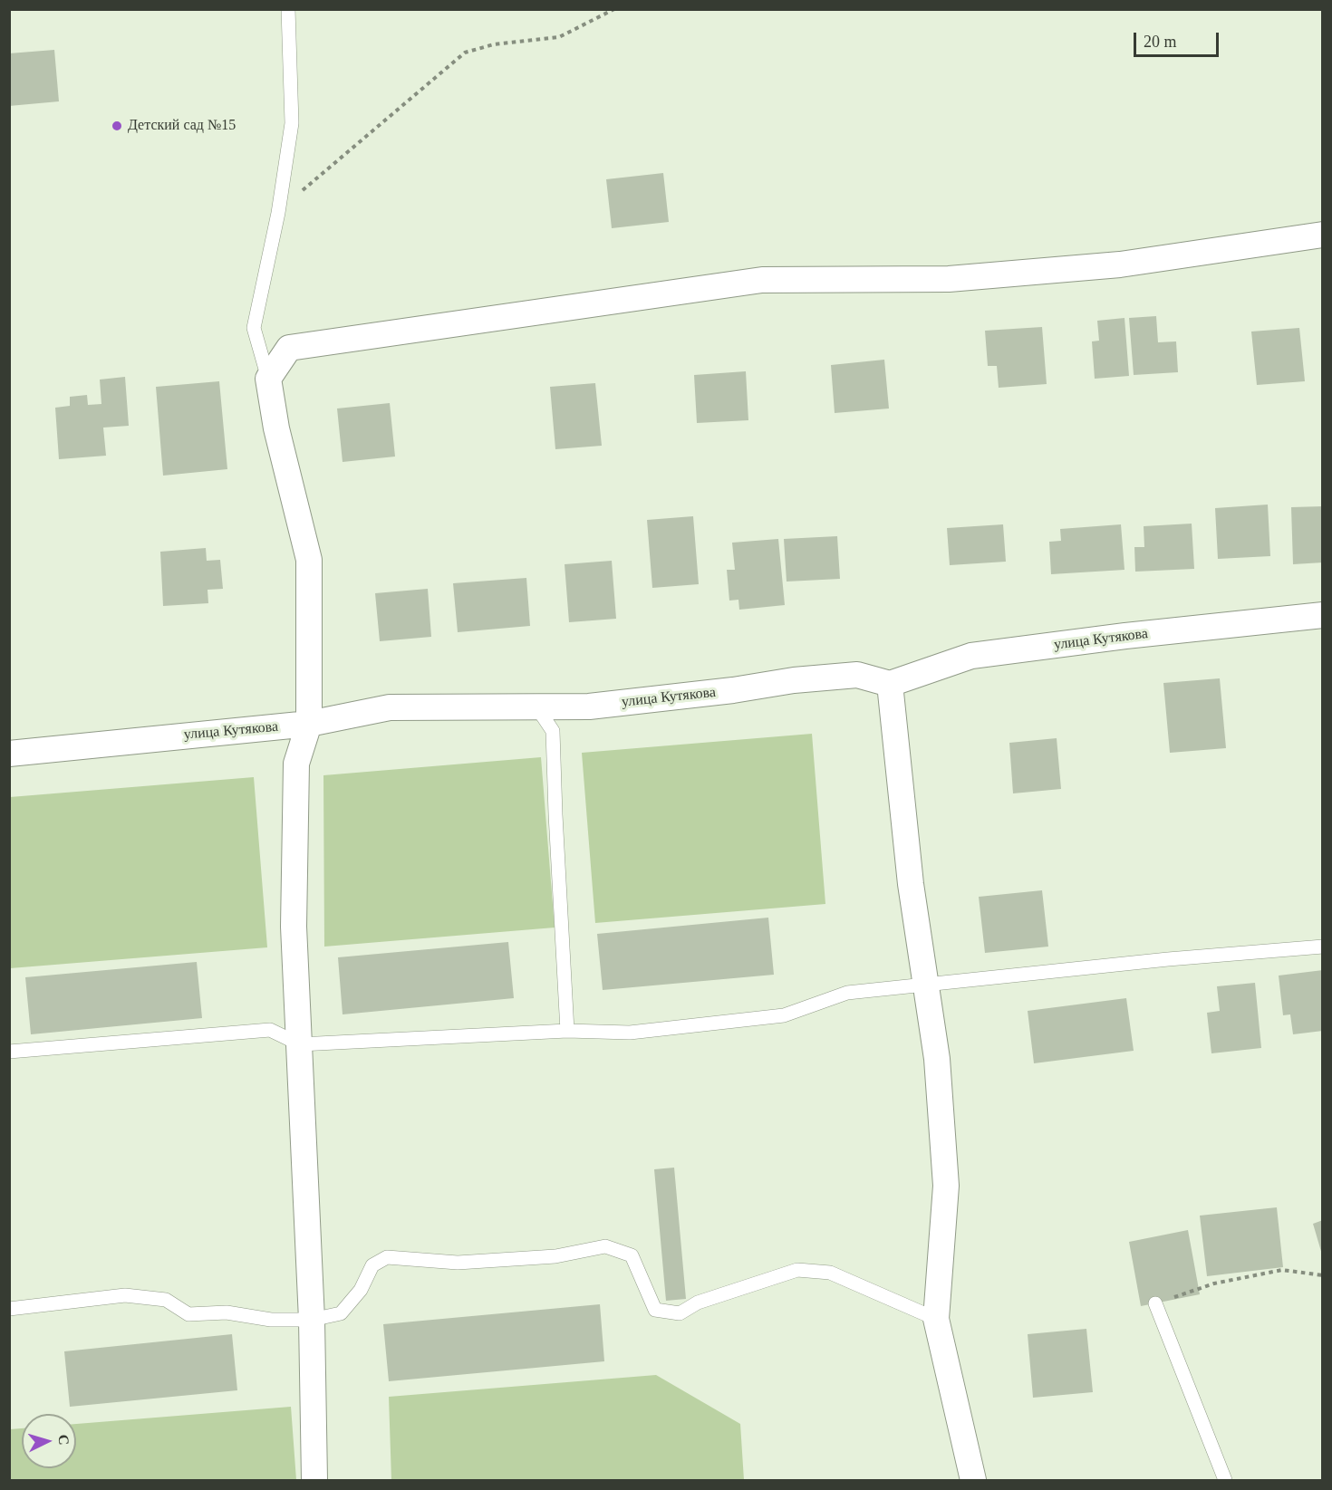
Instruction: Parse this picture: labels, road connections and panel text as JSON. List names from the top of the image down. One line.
{"streets":{"street":["улица Кутякова"]},"places":["Детский сад №15"],"scale_bar":"20 m","north":"right"}
